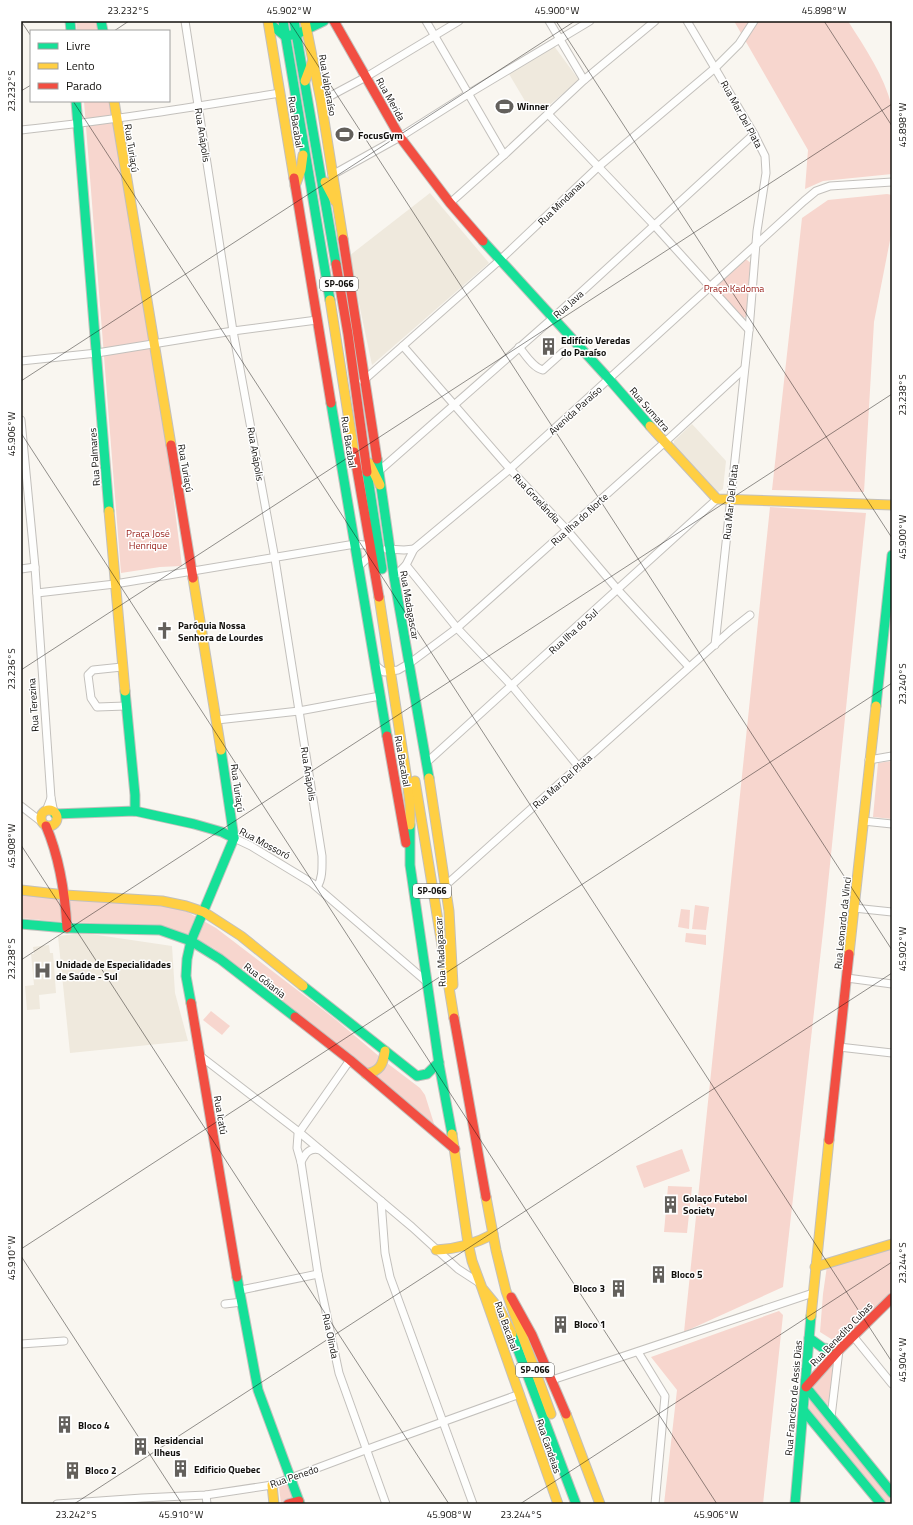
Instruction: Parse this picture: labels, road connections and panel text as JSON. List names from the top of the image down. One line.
{"streets":{"street":["Rua Valparaíso","Rua Merida","Rua Mar Del Plata","Rua Bacabal","Rua Anápolis","Rua Turiaçú","Rua Mindanau","SP-066","Rua Java","Rua Sumatra","Avenida Paraíso","Rua Palmares","Rua Groelândia","Rua Ilha do Norte","Rua Madagascar","Rua Ilha do Sul","Rua Terezina","Rua Mossoró","Rua Leonardo da Vinci","Rua Gôiania","Rua Icatú","Rua Benedito Cubas","Rua Olinda","Rua Francisco de Assis Dias","Rua Candeias","Rua Penedo"]},"crossings":[["Rua Valparaíso","Rua Madagascar"],["Rua Merida","Rua Sumatra"],["Rua Mar Del Plata","Rua Mindanau"],["Rua Mar Del Plata","Rua Java"],["Rua Mar Del Plata","Avenida Paraíso"],["Rua Mar Del Plata","Rua Groelândia"],["Rua Mar Del Plata","Rua Ilha do Norte"],["Rua Mar Del Plata","Rua Madagascar"],["Rua Bacabal","SP-066"],["Rua Bacabal","Rua Candeias"],["Rua Bacabal","Rua Penedo"],["Rua Anápolis","Rua Mossoró"],["Rua Turiaçú","Rua Mossoró"],["Rua Turiaçú","Rua Icatú"],["Rua Mindanau","Rua Sumatra"],["Rua Mindanau","Rua Groelândia"],["Rua Mindanau","Rua Madagascar"],["SP-066","Rua Ilha do Norte"],["SP-066","Rua Madagascar"],["SP-066","Rua Mossoró"],["SP-066","Rua Gôiania"],["Rua Java","Rua Sumatra"],["Rua Java","Rua Groelândia"],["Rua Java","Rua Madagascar"],["Rua Sumatra","Avenida Paraíso"],["Rua Sumatra","Rua Ilha do Norte"],["Rua Sumatra","Rua Ilha do Sul"],["Avenida Paraíso","Rua Groelândia"],["Avenida Paraíso","Rua Madagascar"],["Rua Palmares","Rua Mossoró"],["Rua Groelândia","Rua Ilha do Norte"],["Rua Groelândia","Rua Ilha do Sul"],["Rua Ilha do Norte","Rua Madagascar"],["Rua Madagascar","Rua Ilha do Sul"],["Rua Terezina","Rua Mossoró"],["Rua Terezina","Rua Gôiania"],["Rua Mossoró","Rua Icatú"],["Rua Leonardo da Vinci","Rua Francisco de Assis Dias"],["Rua Gôiania","Rua Icatú"],["Rua Icatú","Rua Penedo"],["Rua Benedito Cubas","Rua Francisco de Assis Dias"],["Rua Olinda","Rua Penedo"],["Rua Candeias","Rua Penedo"]],"parks":["Praça Kadoma","Praça José Henrique"],"places":{"sports":["Winner","FocusGym"],"building":["Edifício Veredas do Paraíso","Golaço Futebol Society","Bloco 5","Bloco 3","Bloco 1","Bloco 4","Residencial Ilheus","Edificio Quebec","Bloco 2"],"church":["Paróquia Nossa Senhora de Lourdes"],"hospital":["Unidade de Especialidades de Saúde - Sul"]},"legend":["Livre","Lento","Parado"],"coordinates":["23.232°S","45.902°W","45.900°W","45.898°W","23.238°S","45.906°W","23.236°S","23.240°S","45.908°W","45.910°W","23.244°S","45.904°W","23.242°S"]}
